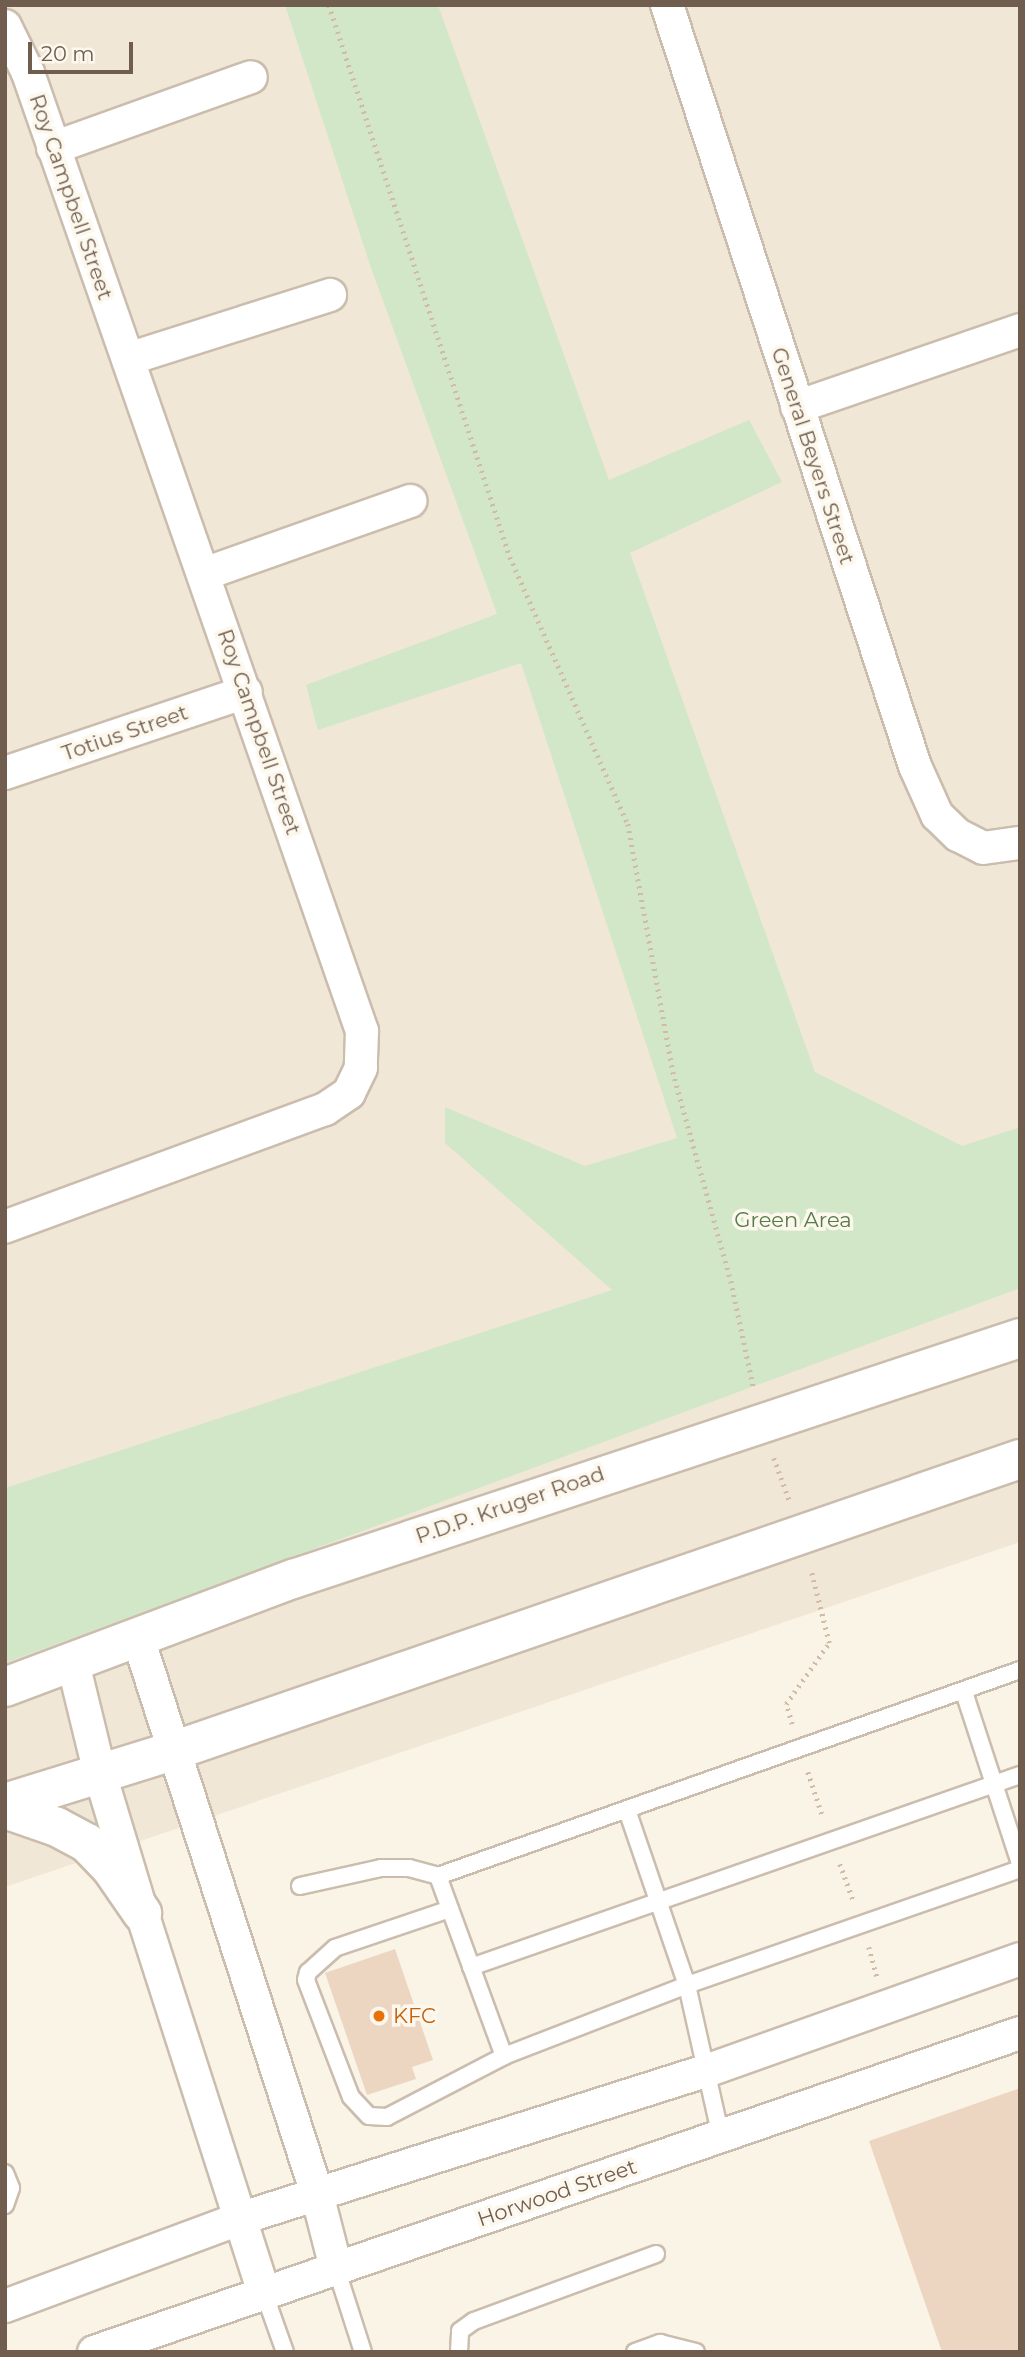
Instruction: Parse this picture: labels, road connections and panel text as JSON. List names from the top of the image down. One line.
{"streets":{"street":["Roy Campbell Street","General Beyers Street","Totius Street","P.D.P. Kruger Road","Horwood Street"]},"crossings":[["Roy Campbell Street","Totius Street"]],"parks":["Green Area"],"places":["KFC"],"scale_bar":"20 m"}
